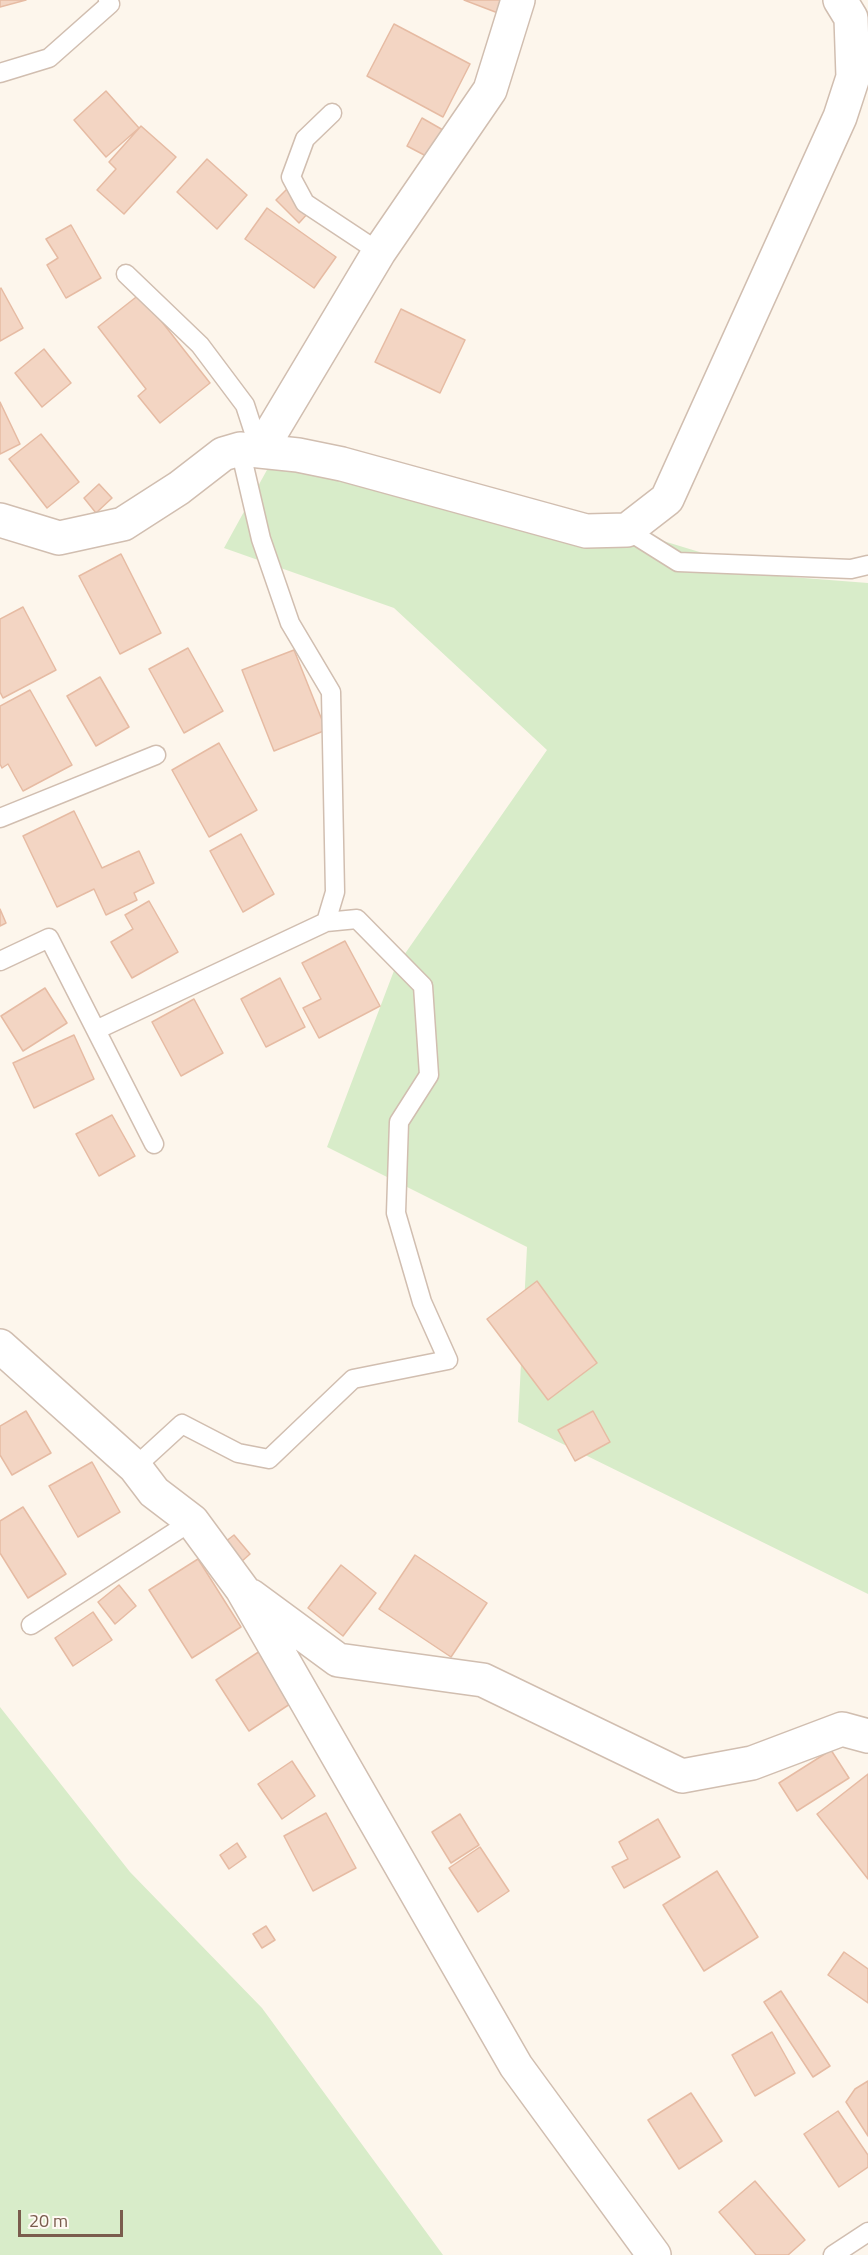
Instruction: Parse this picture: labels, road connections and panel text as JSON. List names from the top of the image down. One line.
{"scale_bar":"20 m"}
